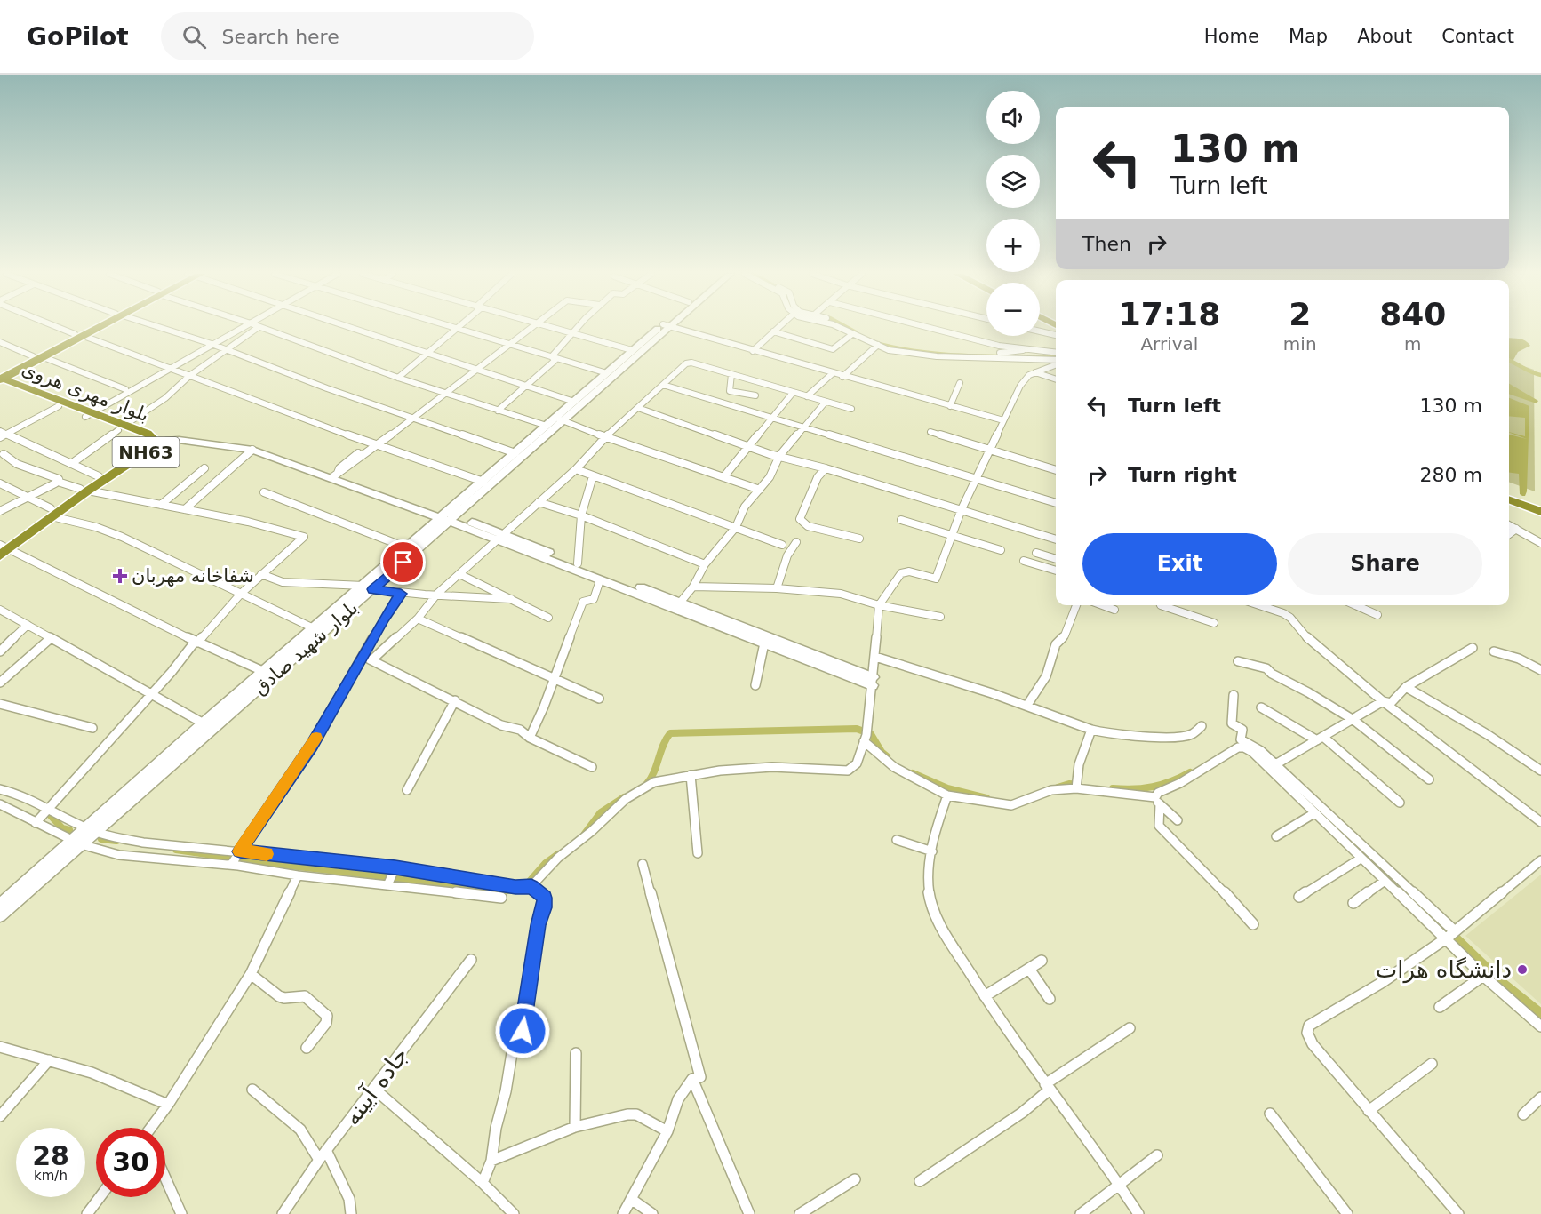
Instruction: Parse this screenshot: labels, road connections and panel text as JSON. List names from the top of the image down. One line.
{"streets":{"highway":["بلوار مهری هروی","NH63"],"main road":["بلوار شهید صادق"],"street":["جاده آیینه"]},"places":{"health":["شفاخانه مهربان"],"other":["دانشگاه هرات"]},"page":{"header":"GoPilot","search":"Search here","nav":["Home","Map","About","Contact"],"map_buttons":["+","−"],"turn":["130 m","Turn left"],"then":"Then","eta":["17:18","Arrival","2","min","840","m"],"list":[{"name":"Turn left","value":"130 m"},{"name":"Turn right","value":"280 m"}],"buttons":["Exit","Share"],"speed":"28 km/h","limit":"30"}}
